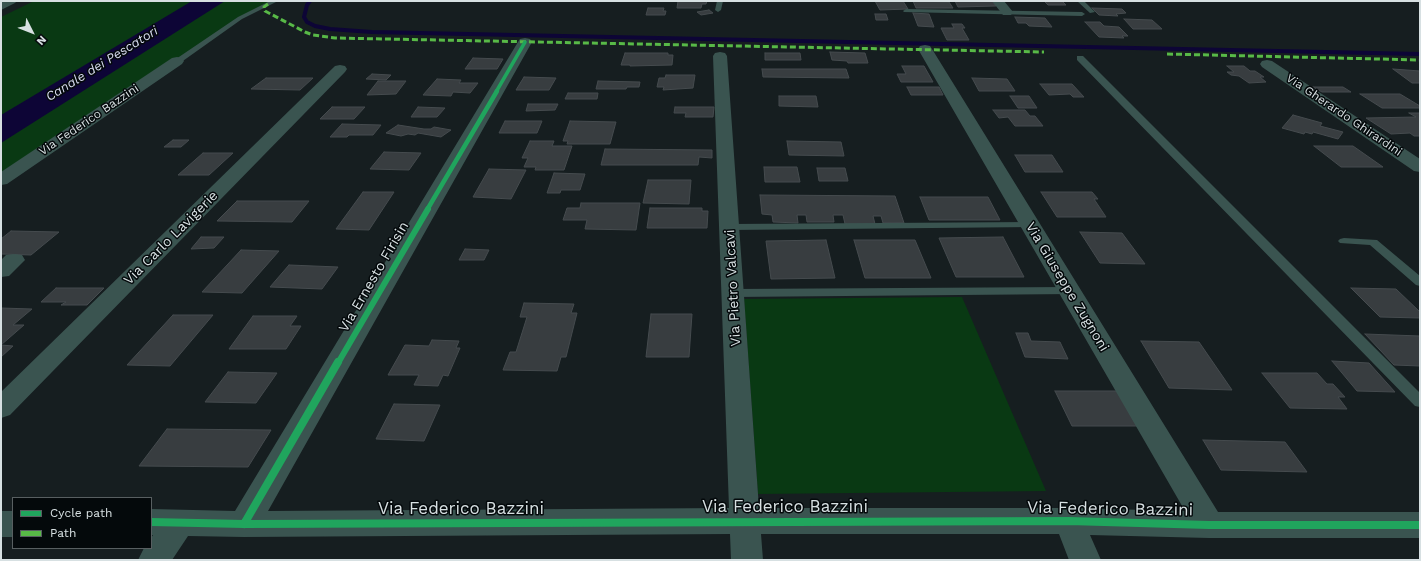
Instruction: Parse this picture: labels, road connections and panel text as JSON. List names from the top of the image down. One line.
{"streets":{"street":["Via Gherardo Ghirardini","Via Federico Bazzini","Via Carlo Lavigerie","Via Ernesto Firisin","Via Giuseppe Zugnoni","Via Pietro Valcavi"]},"crossings":[["Via Federico Bazzini","Via Ernesto Firisin"],["Via Federico Bazzini","Via Giuseppe Zugnoni"],["Via Federico Bazzini","Via Pietro Valcavi"]],"water":["Canale dei Pescatori"],"legend":["Cycle path","Path"],"north":"bottom right"}
